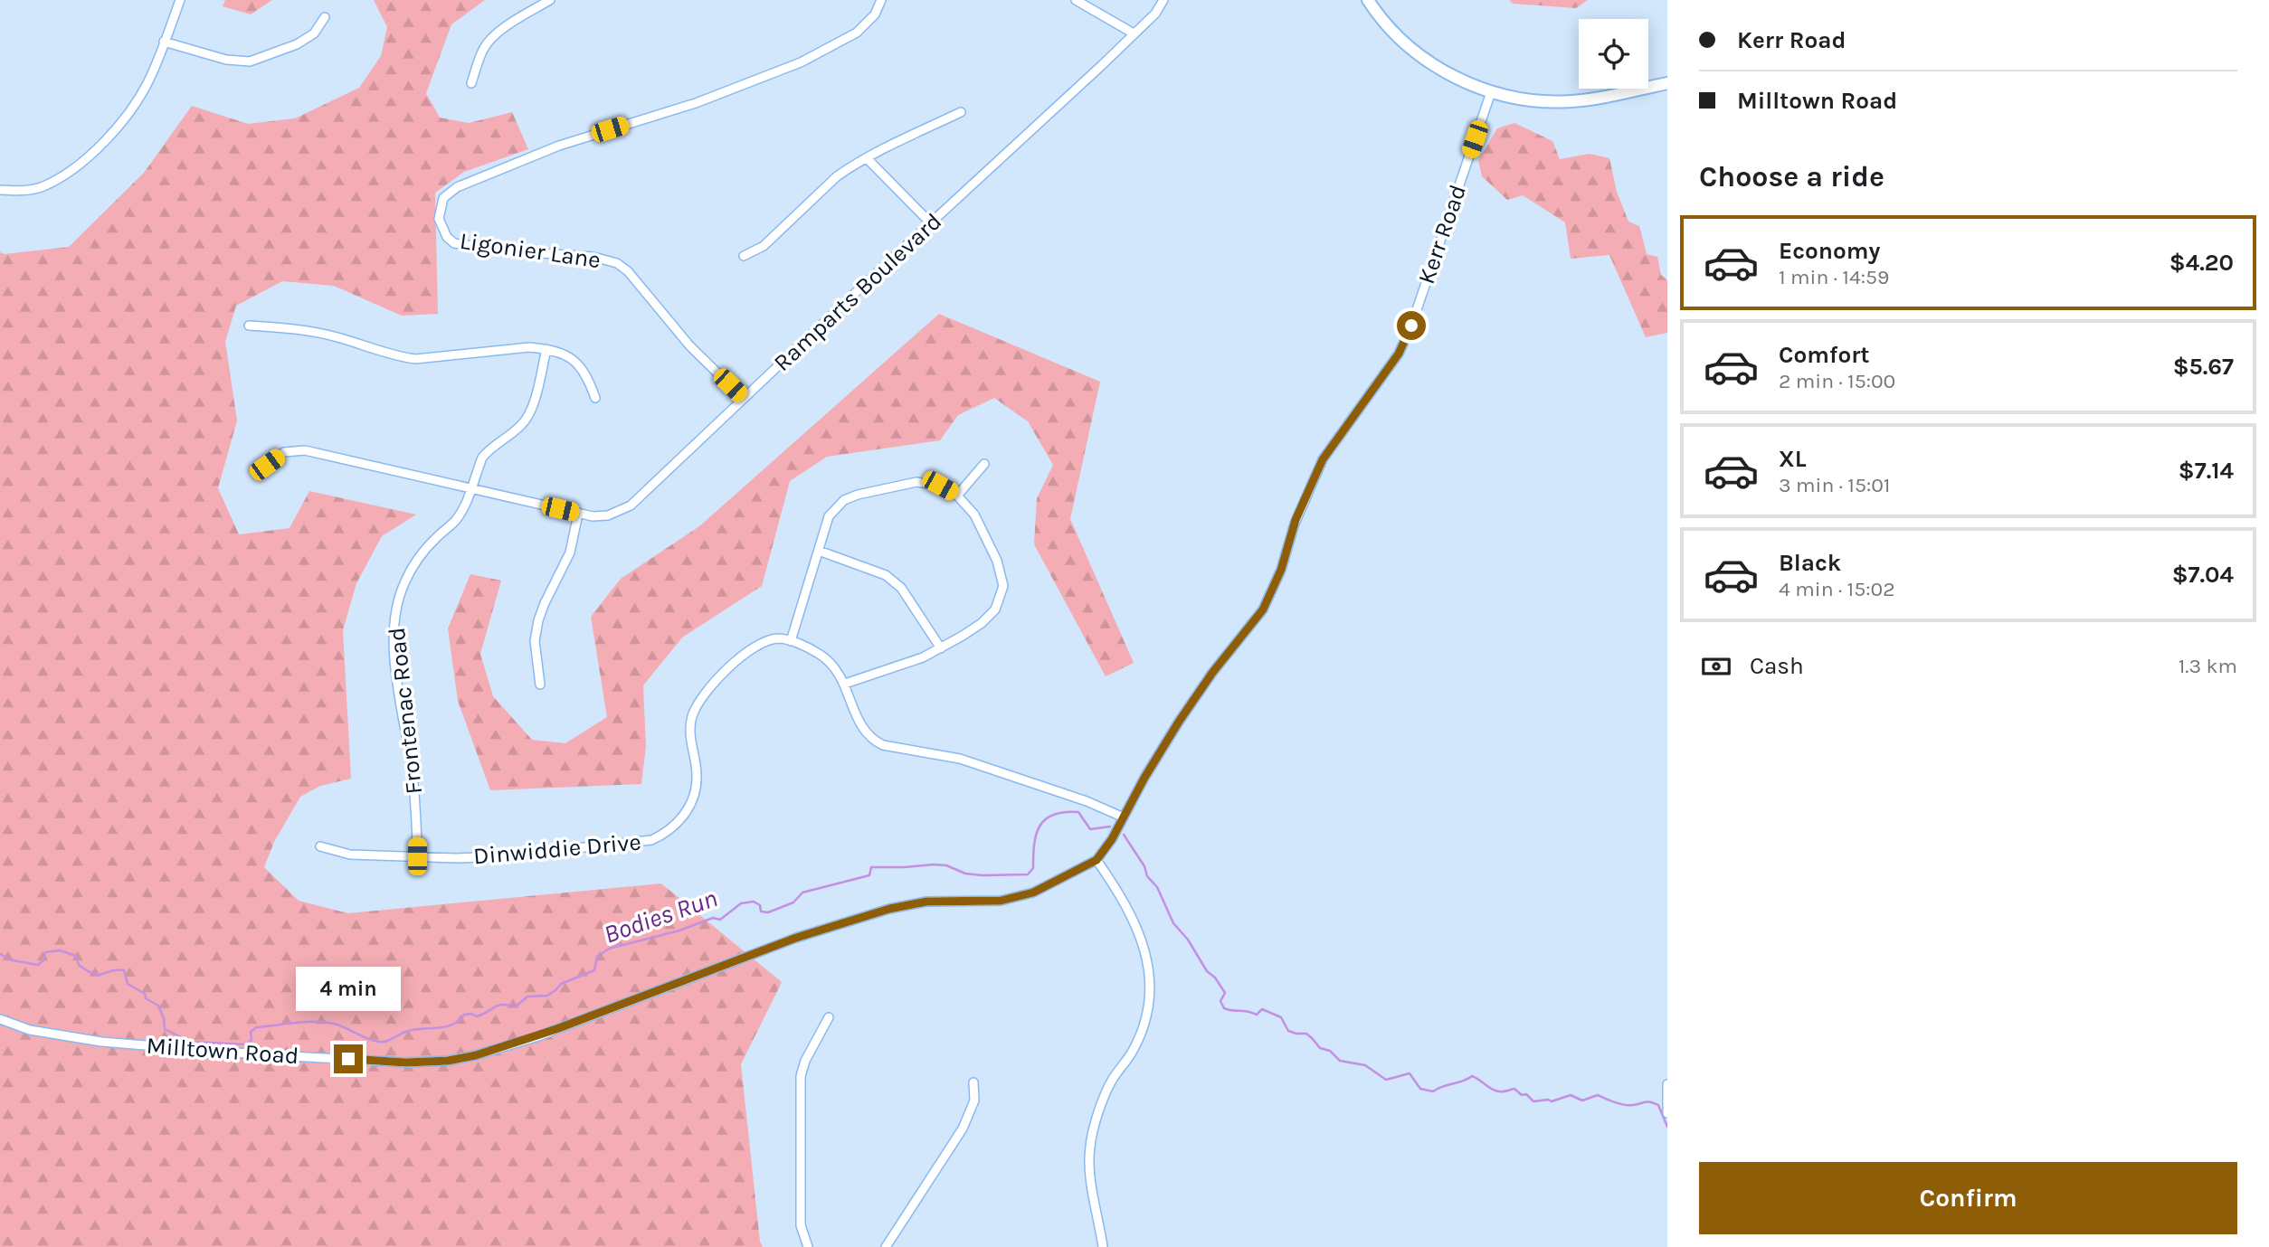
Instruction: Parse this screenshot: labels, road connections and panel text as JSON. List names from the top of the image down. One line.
{"streets":{"street":["Kerr Road","Ligonier Lane","Ramparts Boulevard","Frontenac Road","Dinwiddie Drive","Milltown Road"]},"crossings":[["Kerr Road","Dinwiddie Drive"],["Kerr Road","Milltown Road"],["Ligonier Lane","Ramparts Boulevard"],["Ramparts Boulevard","Frontenac Road"],["Frontenac Road","Dinwiddie Drive"]],"water":["Bodies Run"],"page":{"banner":["Kerr Road","Milltown Road"],"heading":"Choose a ride","list":[{"name":"Economy","note":"1 min · 14:59","value":"$4.20"},{"name":"Comfort","note":"2 min · 15:00","value":"$5.67"},{"name":"XL","note":"3 min · 15:01","value":"$7.14"},{"name":"Black","note":"4 min · 15:02","value":"$7.04"}],"pay":["Cash","1.3 km"],"bubble":"4 min","buttons":"Confirm"}}
